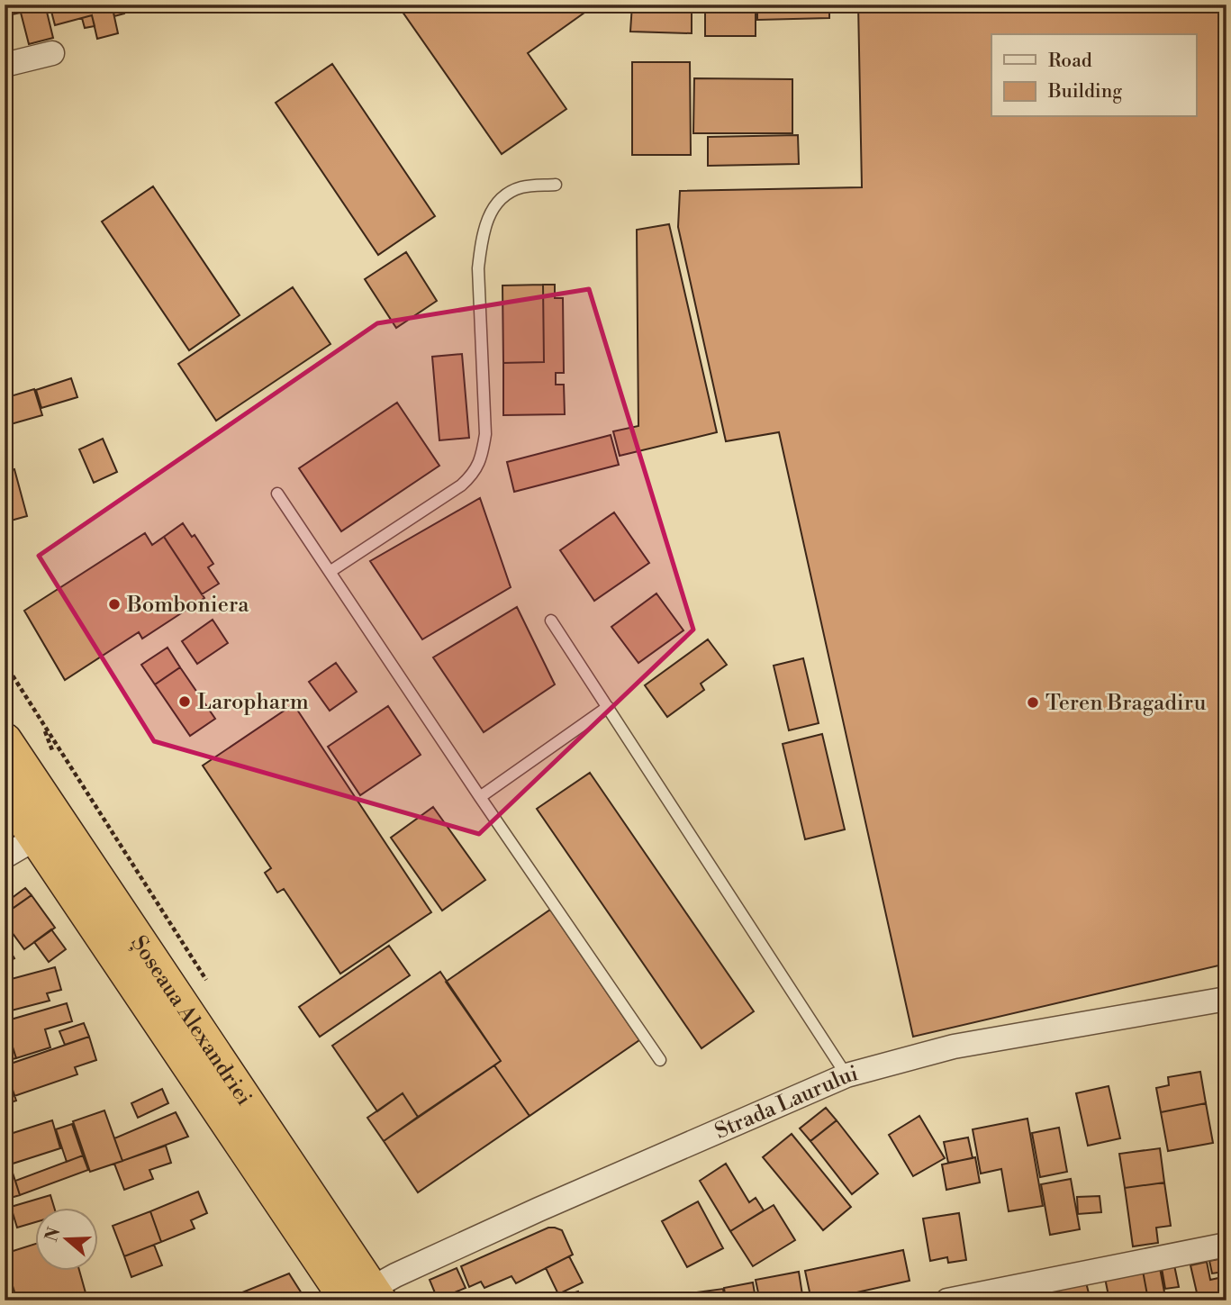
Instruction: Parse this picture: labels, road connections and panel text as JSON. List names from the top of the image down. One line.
{"streets":{"highway":["Șoseaua Alexandriei"],"street":["Strada Laurului"]},"crossings":[["Șoseaua Alexandriei","Strada Laurului"]],"places":["Bomboniera","Laropharm","Teren Bragadiru"],"legend":["Road","Building"],"north":"left"}
